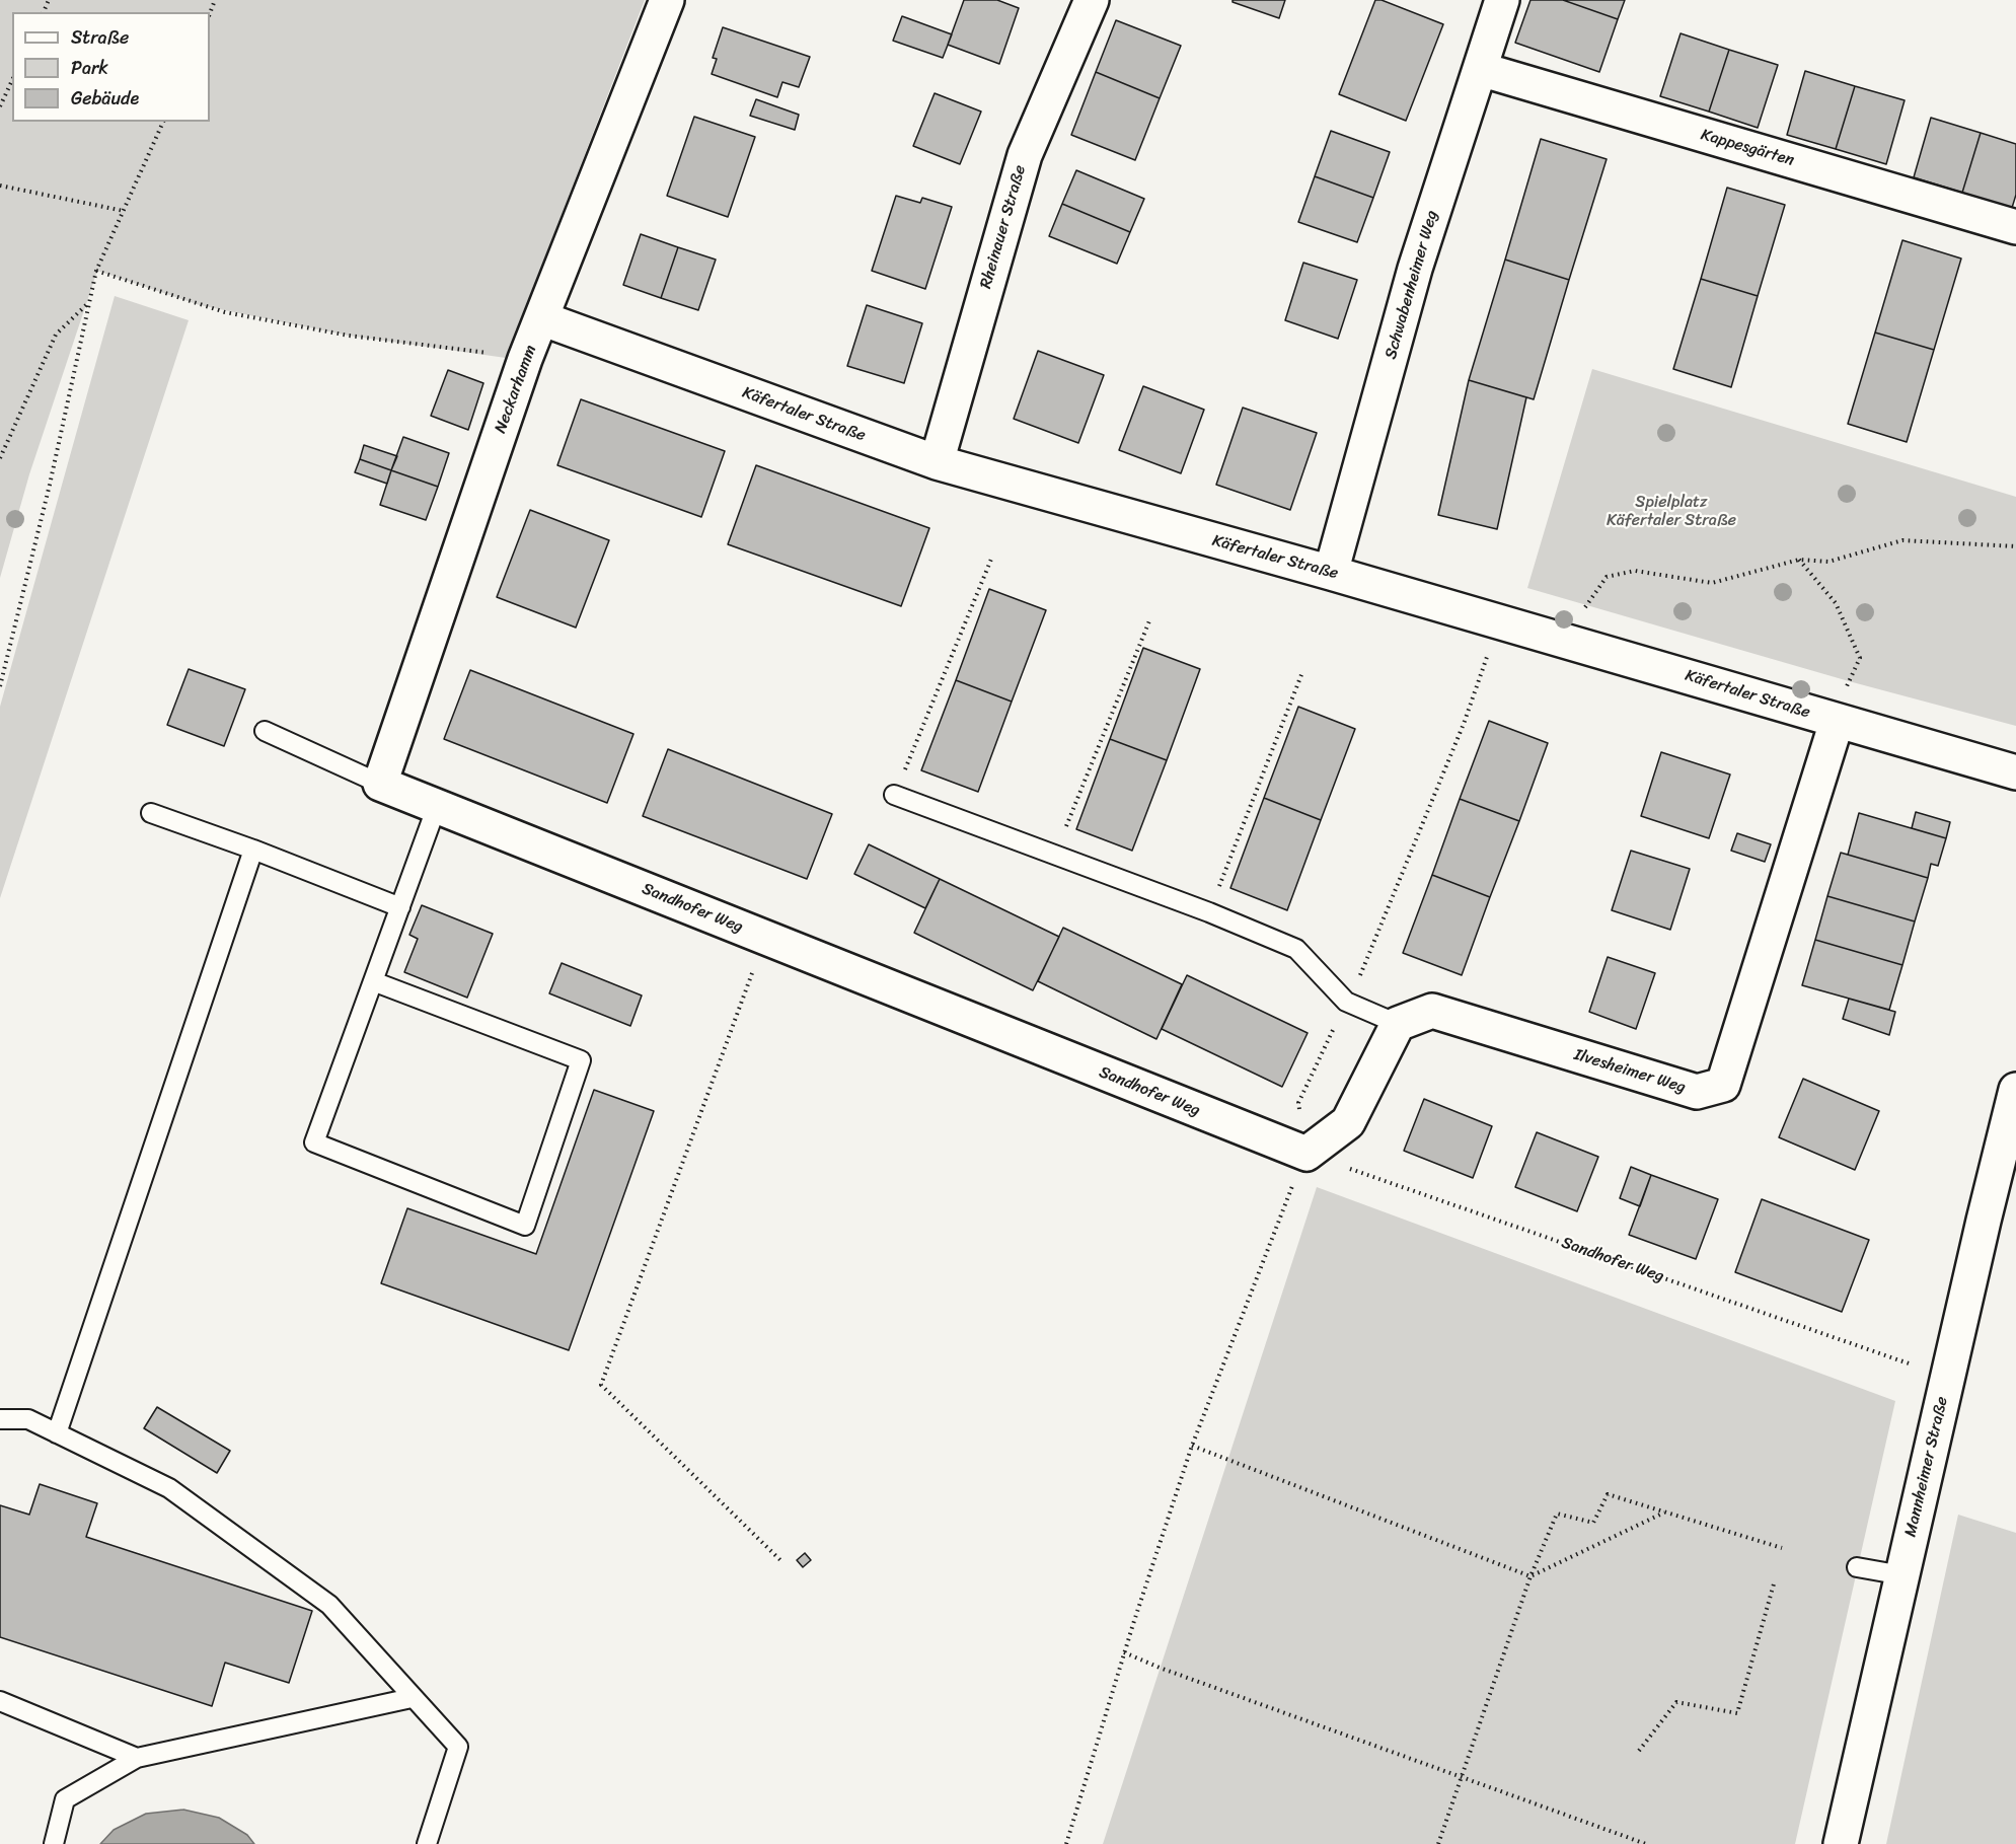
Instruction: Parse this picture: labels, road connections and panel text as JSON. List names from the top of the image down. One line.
{"streets":{"street":["Kappesgärten","Rheinauer Straße","Schwabenheimer Weg","Neckarhamm","Käfertaler Straße","Sandhofer Weg","Ilvesheimer Weg","Mannheimer Straße"]},"crossings":[["Kappesgärten","Schwabenheimer Weg"],["Rheinauer Straße","Käfertaler Straße"],["Schwabenheimer Weg","Käfertaler Straße"],["Neckarhamm","Käfertaler Straße"],["Neckarhamm","Sandhofer Weg"],["Käfertaler Straße","Ilvesheimer Weg"]],"parks":["Spielplatz Käfertaler Straße"],"legend":["Straße","Park","Gebäude"]}
